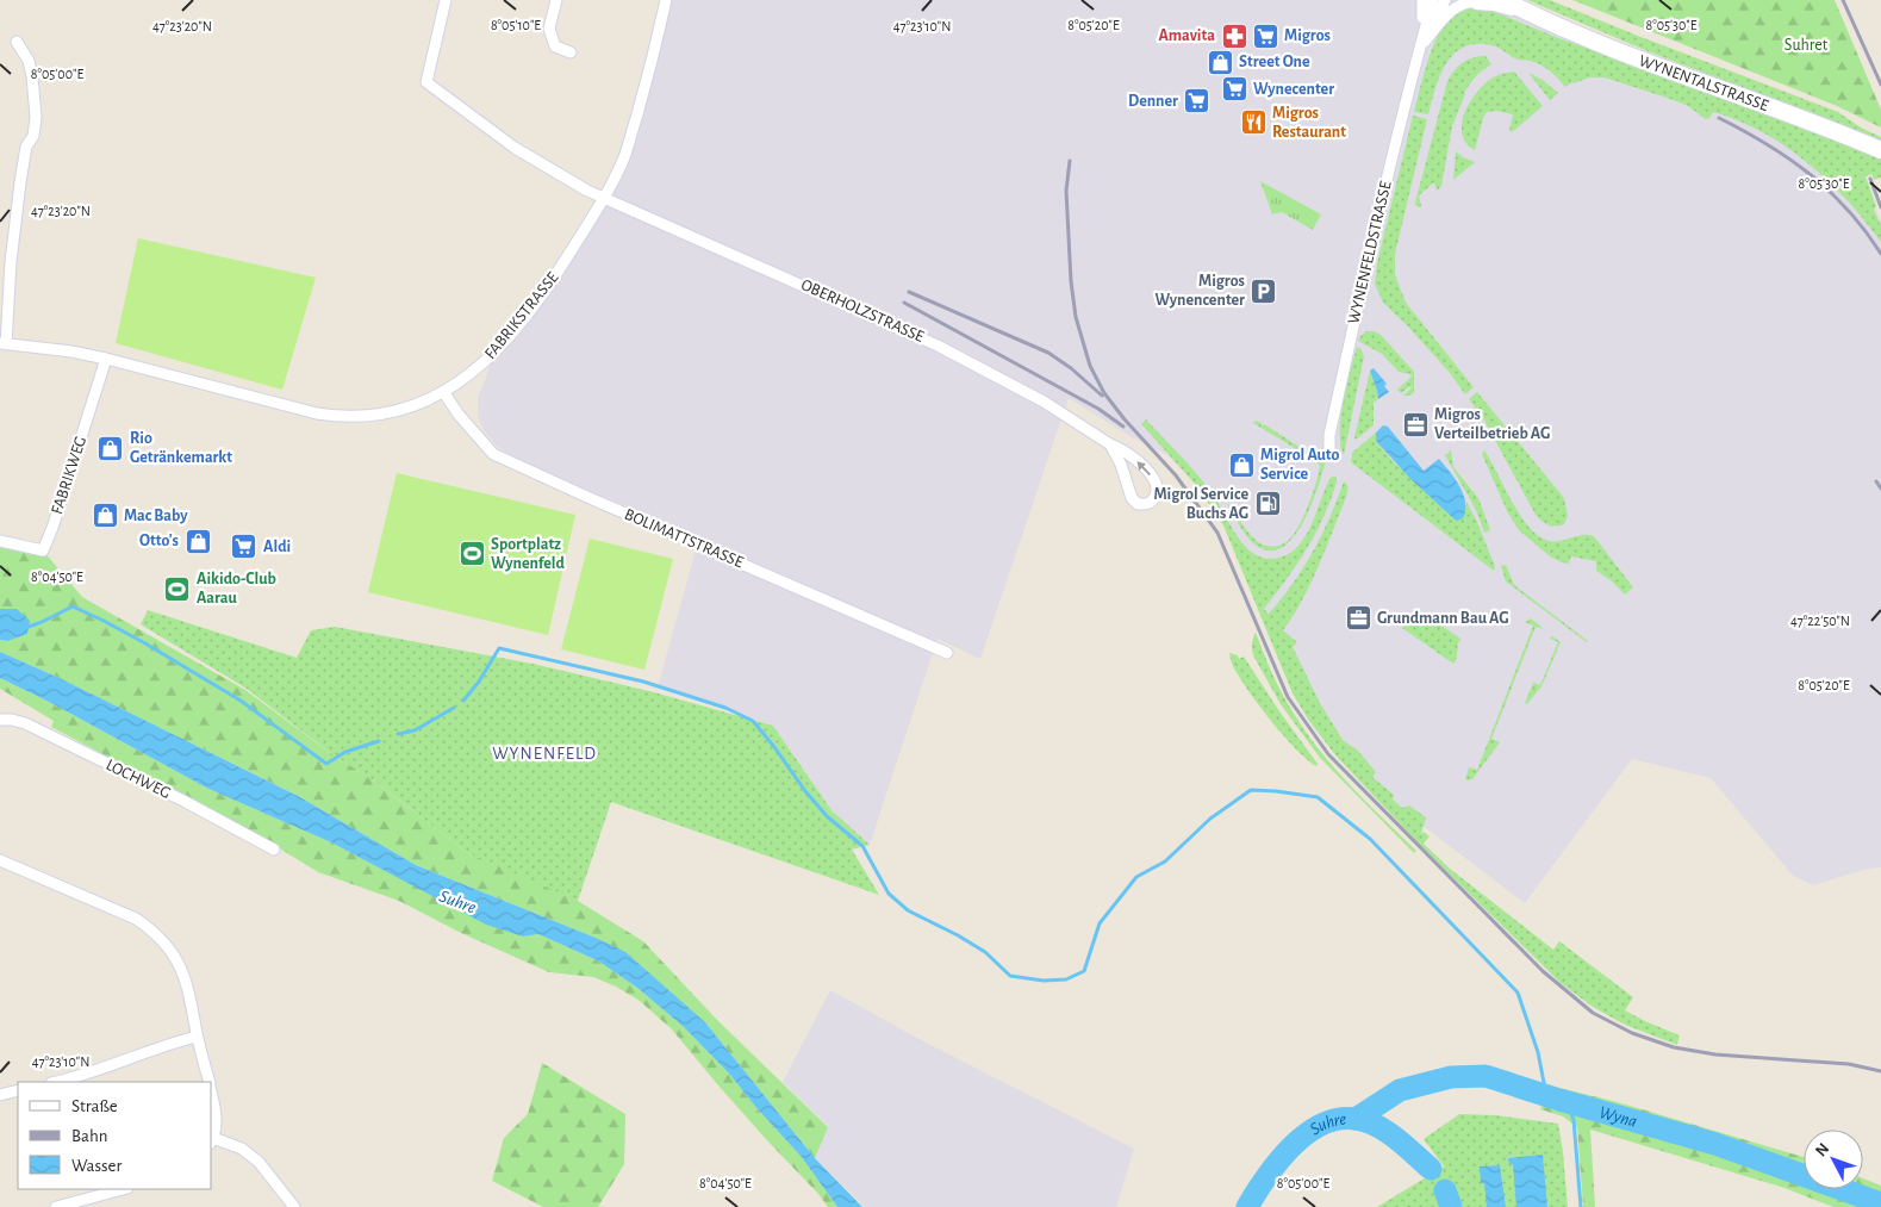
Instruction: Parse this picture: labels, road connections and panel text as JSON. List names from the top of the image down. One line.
{"streets":{"main road":["WYNENTALSTRASSE"],"street":["WYNENFELDSTRASSE","OBERHOLZSTRASSE","FABRIKSTRASSE","FABRIKWEG","BOLIMATTSTRASSE","LOCHWEG"]},"crossings":[["WYNENTALSTRASSE","WYNENFELDSTRASSE"],["OBERHOLZSTRASSE","FABRIKSTRASSE"],["FABRIKSTRASSE","FABRIKWEG"],["FABRIKSTRASSE","BOLIMATTSTRASSE"]],"districts":["WYNENFELD"],"water":["Suhre","Wyna"],"parks":["Suhret"],"places":{"pharmacy":["Amavita"],"supermarket":["Migros","Wynecenter","Denner","Aldi"],"shop":["Street One","Rio Getränkemarkt","Migrol Auto Service","Mac Baby","Otto's"],"restaurant":["Migros Restaurant"],"parking":["Migros Wynencenter"],"office":["Migros Verteilbetrieb AG","Grundmann Bau AG"],"fuel station":["Migrol Service Buchs AG"],"sports":["Sportplatz Wynenfeld","Aikido-Club Aarau"]},"legend":["Straße","Bahn","Wasser"],"north":"top left","coordinates":["8°05'10\"E","8°05'20\"E","8°05'30\"E","47°23'20\"N","47°23'10\"N","8°05'00\"E","8°04'50\"E","47°22'50\"N"]}
